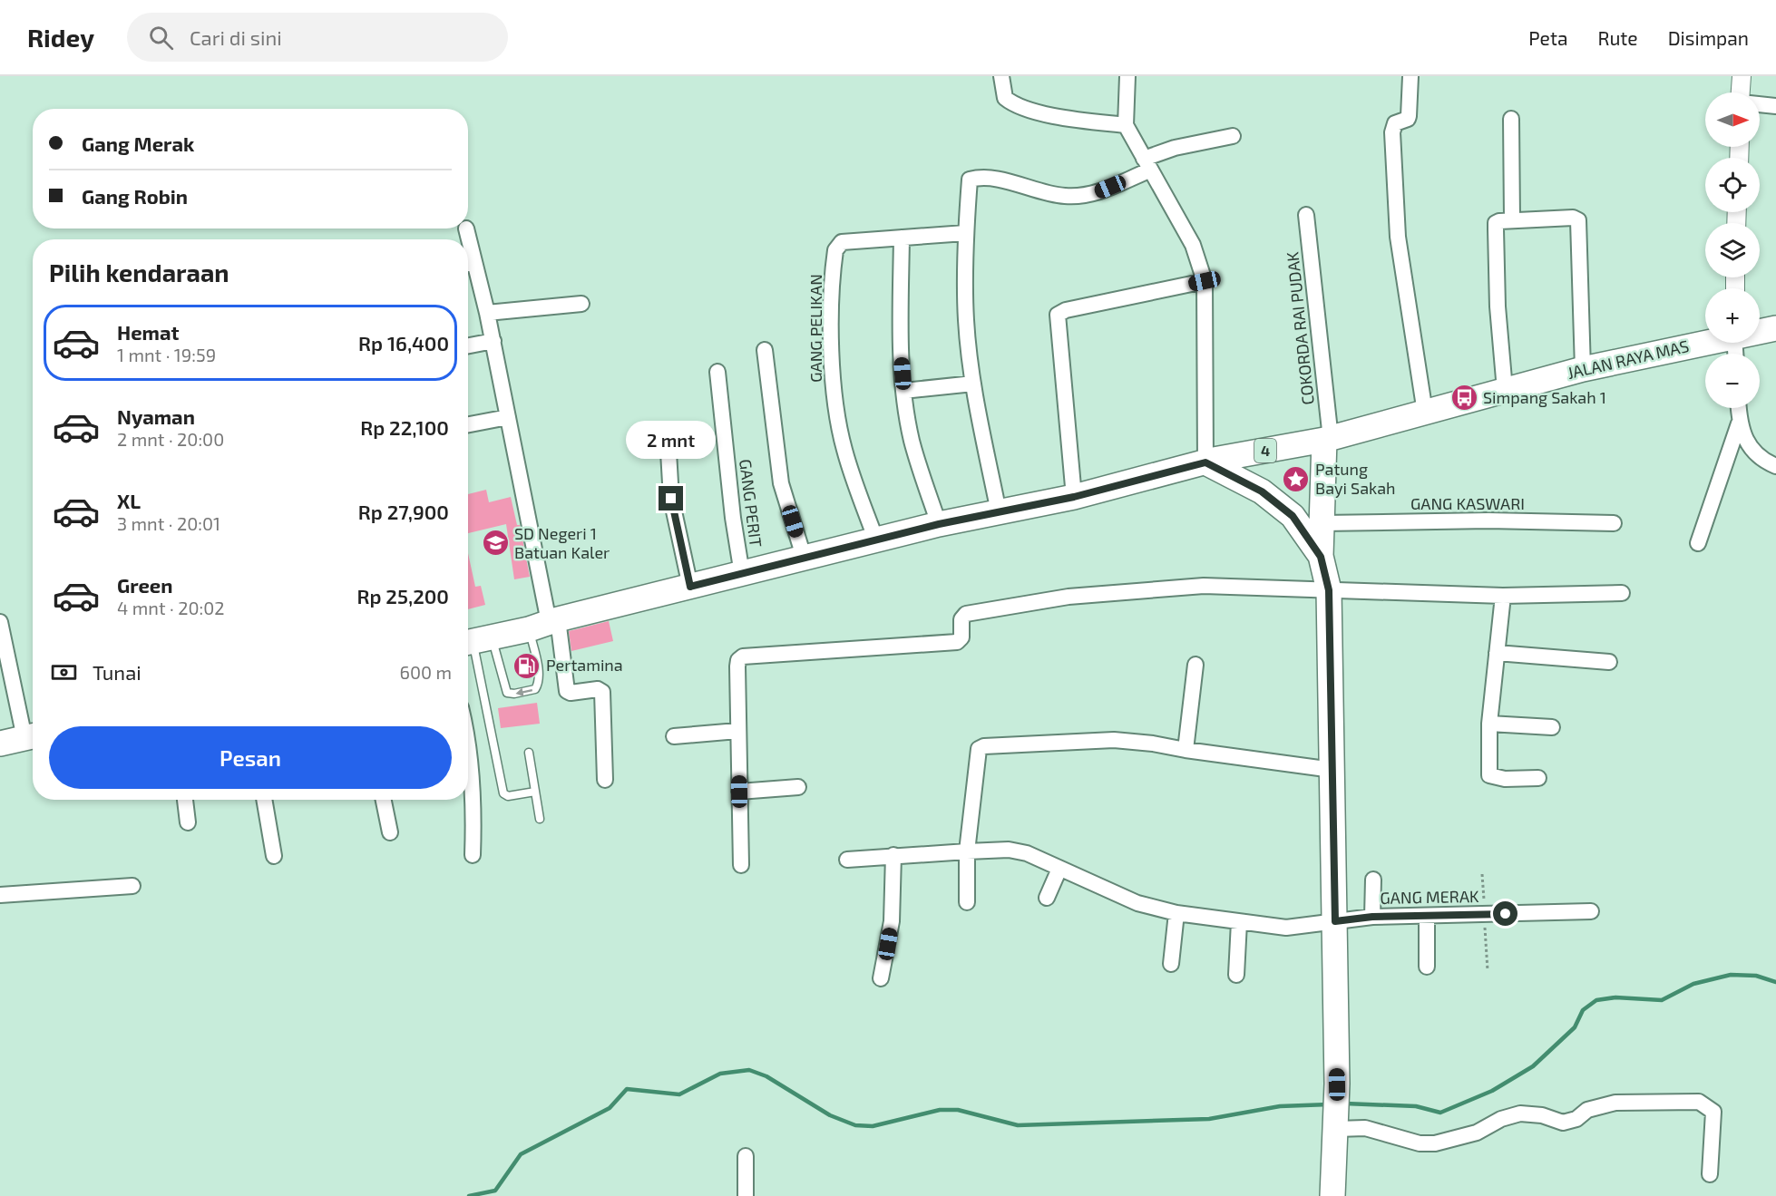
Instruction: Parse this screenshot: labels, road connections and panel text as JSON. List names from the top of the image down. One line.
{"streets":{"highway":["JALAN RAYA MAS","4"],"street":["GANG PELIKAN","COKORDA RAI PUDAK","GANG PERIT","GANG KASWARI","GANG MERAK"]},"crossings":[["GANG PELIKAN","4"],["COKORDA RAI PUDAK","JALAN RAYA MAS"],["COKORDA RAI PUDAK","4"],["JALAN RAYA MAS","4"],["4","GANG PERIT"]],"places":{"bus stop":["Simpang Sakah 1"],"place":["Patung Bayi Sakah"],"school or university":["SD Negeri 1 Batuan Kaler"],"fuel station":["Pertamina"]},"north":"right","page":{"header":"Ridey","search":"Cari di sini","nav":["Peta","Rute","Disimpan"],"map_buttons":["+","−"],"banner":["Gang Merak","Gang Robin"],"heading":"Pilih kendaraan","list":[{"name":"Hemat","note":"1 mnt · 19:59","value":"Rp 16,400"},{"name":"Nyaman","note":"2 mnt · 20:00","value":"Rp 22,100"},{"name":"XL","note":"3 mnt · 20:01","value":"Rp 27,900"},{"name":"Green","note":"4 mnt · 20:02","value":"Rp 25,200"}],"bubble":"2 mnt","pay":["Tunai","600 m"],"buttons":"Pesan"}}
